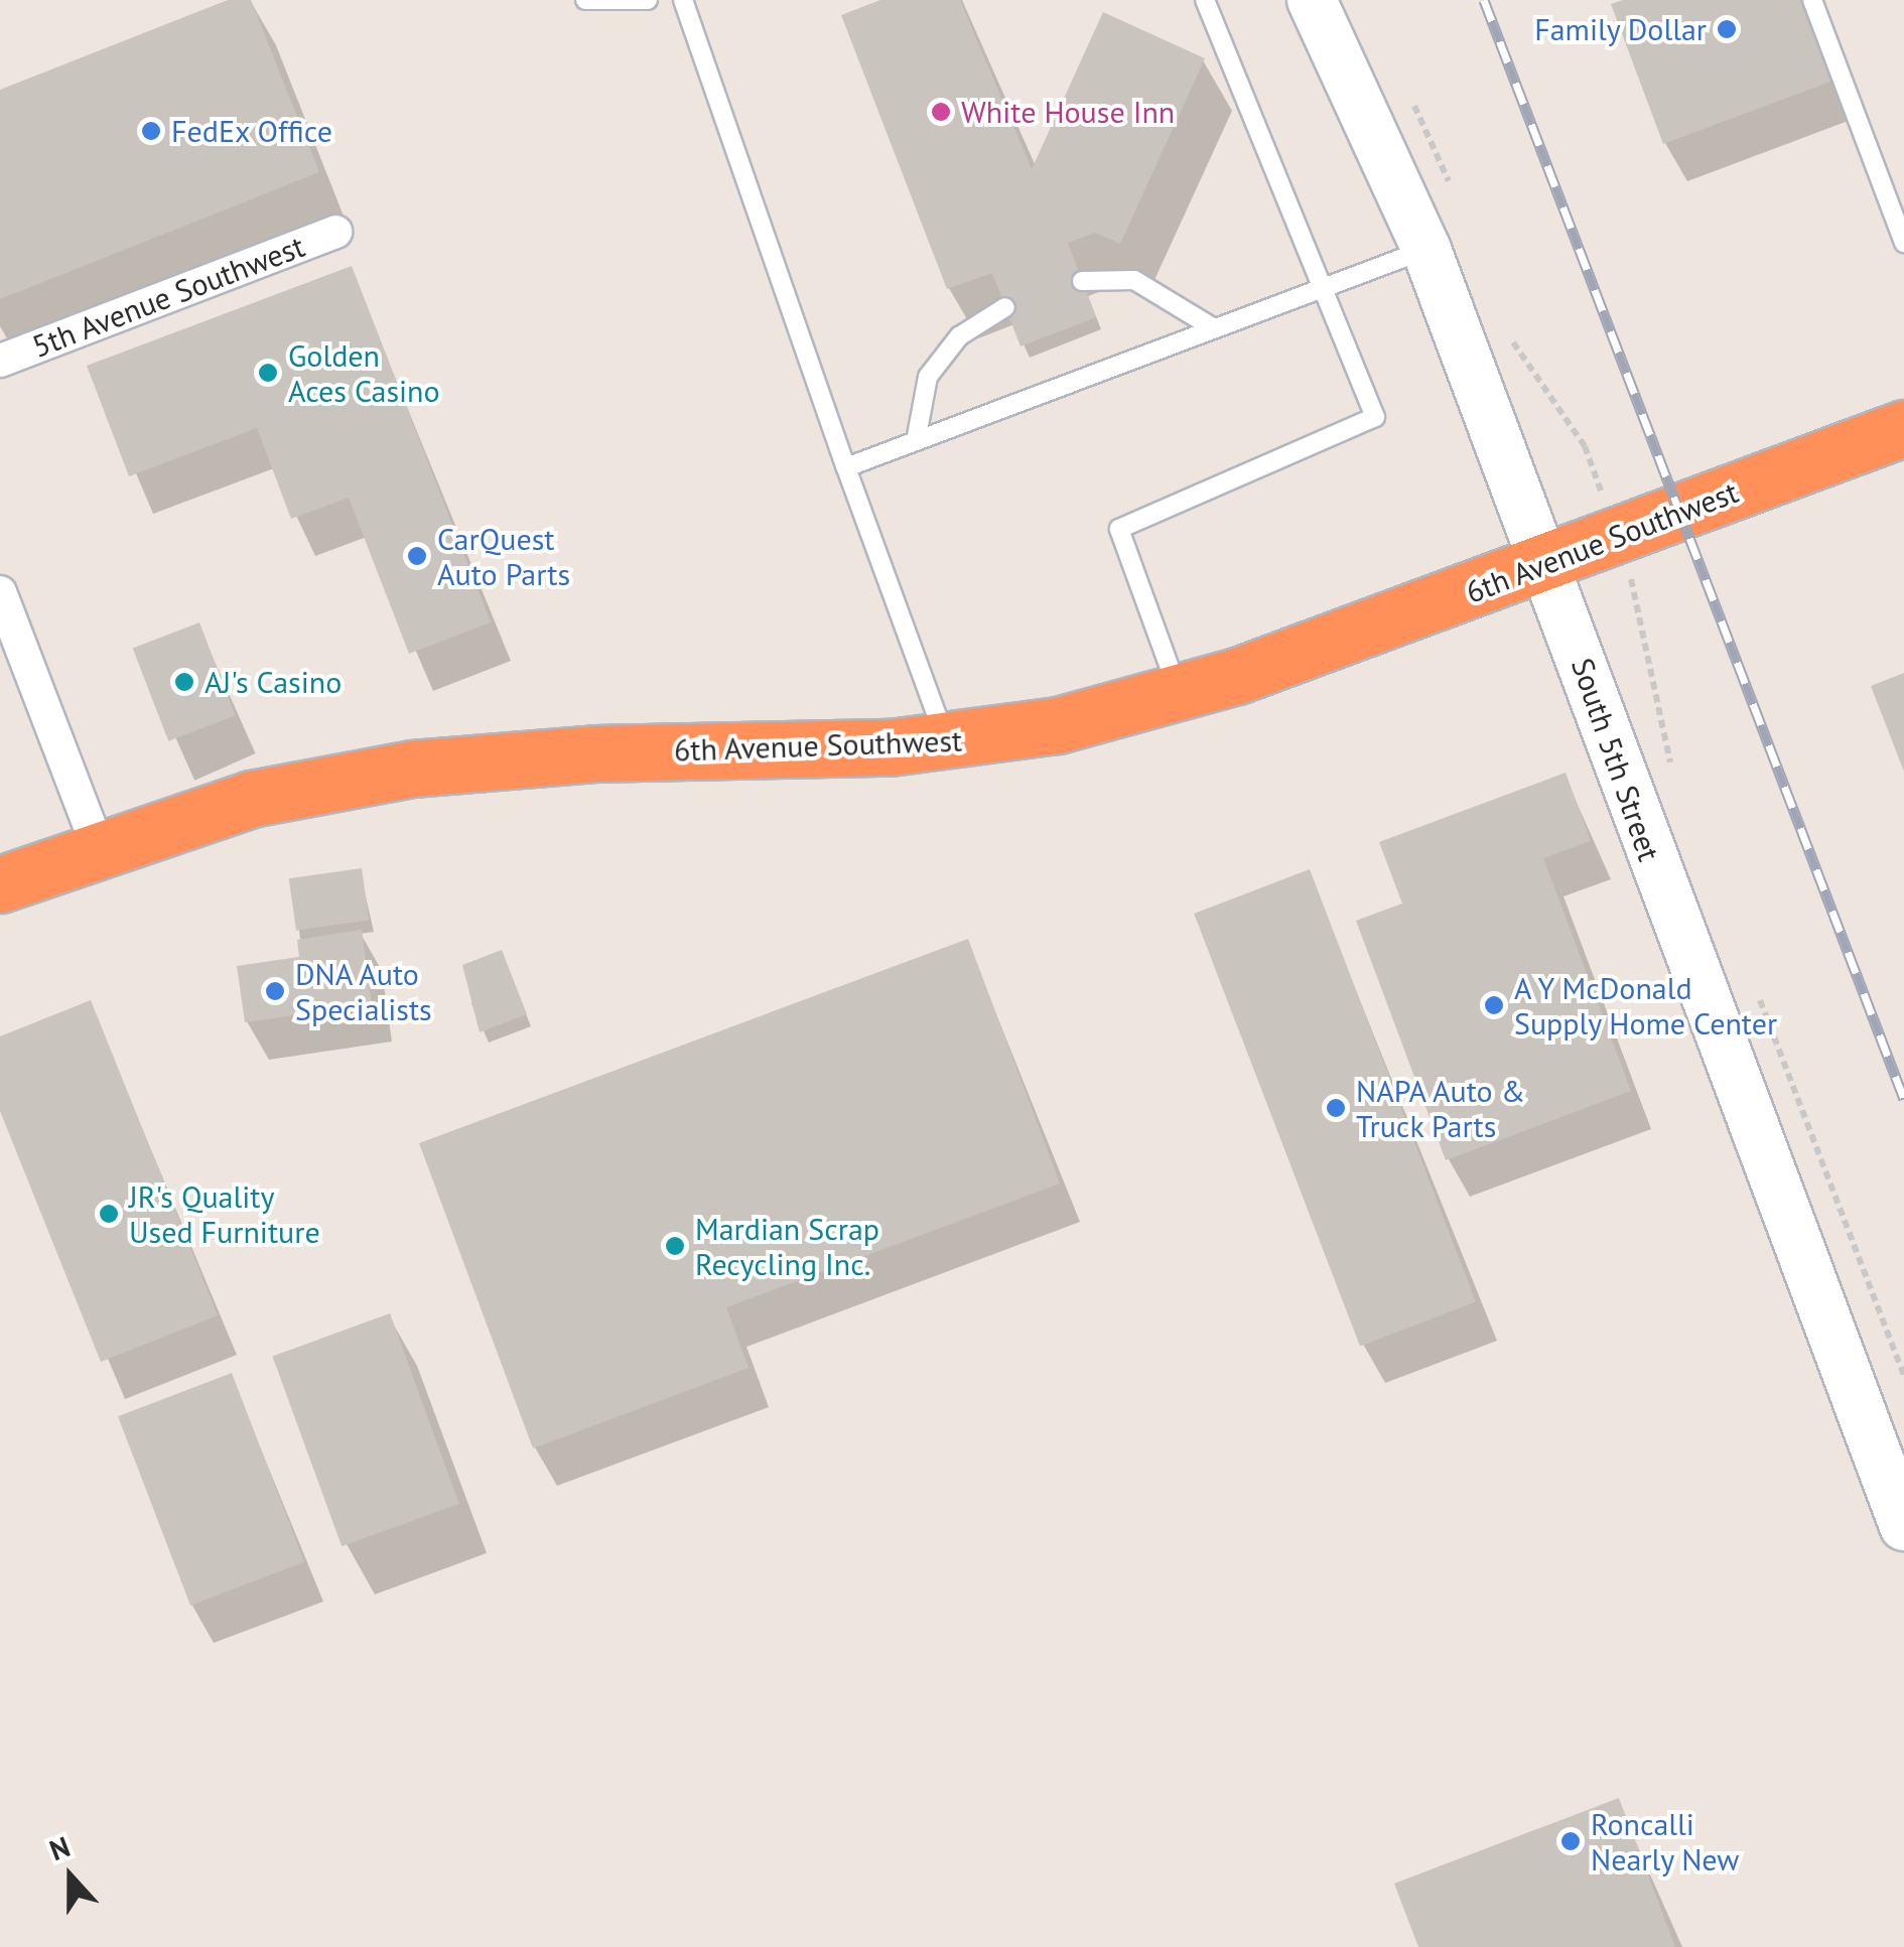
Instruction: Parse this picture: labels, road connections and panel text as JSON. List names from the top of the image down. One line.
{"streets":{"highway":["6th Avenue Southwest"],"main road":["South 5th Street"],"street":["5th Avenue Southwest"]},"crossings":[["6th Avenue Southwest","South 5th Street"]],"places":["Family Dollar","White House Inn","FedEx Office","Golden Aces Casino","CarQuest Auto Parts","AJ's Casino","DNA Auto Specialists","A Y McDonald Supply Home Center","NAPA Auto & Truck Parts","JR's Quality Used Furniture","Mardian Scrap Recycling Inc.","Roncalli Nearly New"],"north":"top"}
